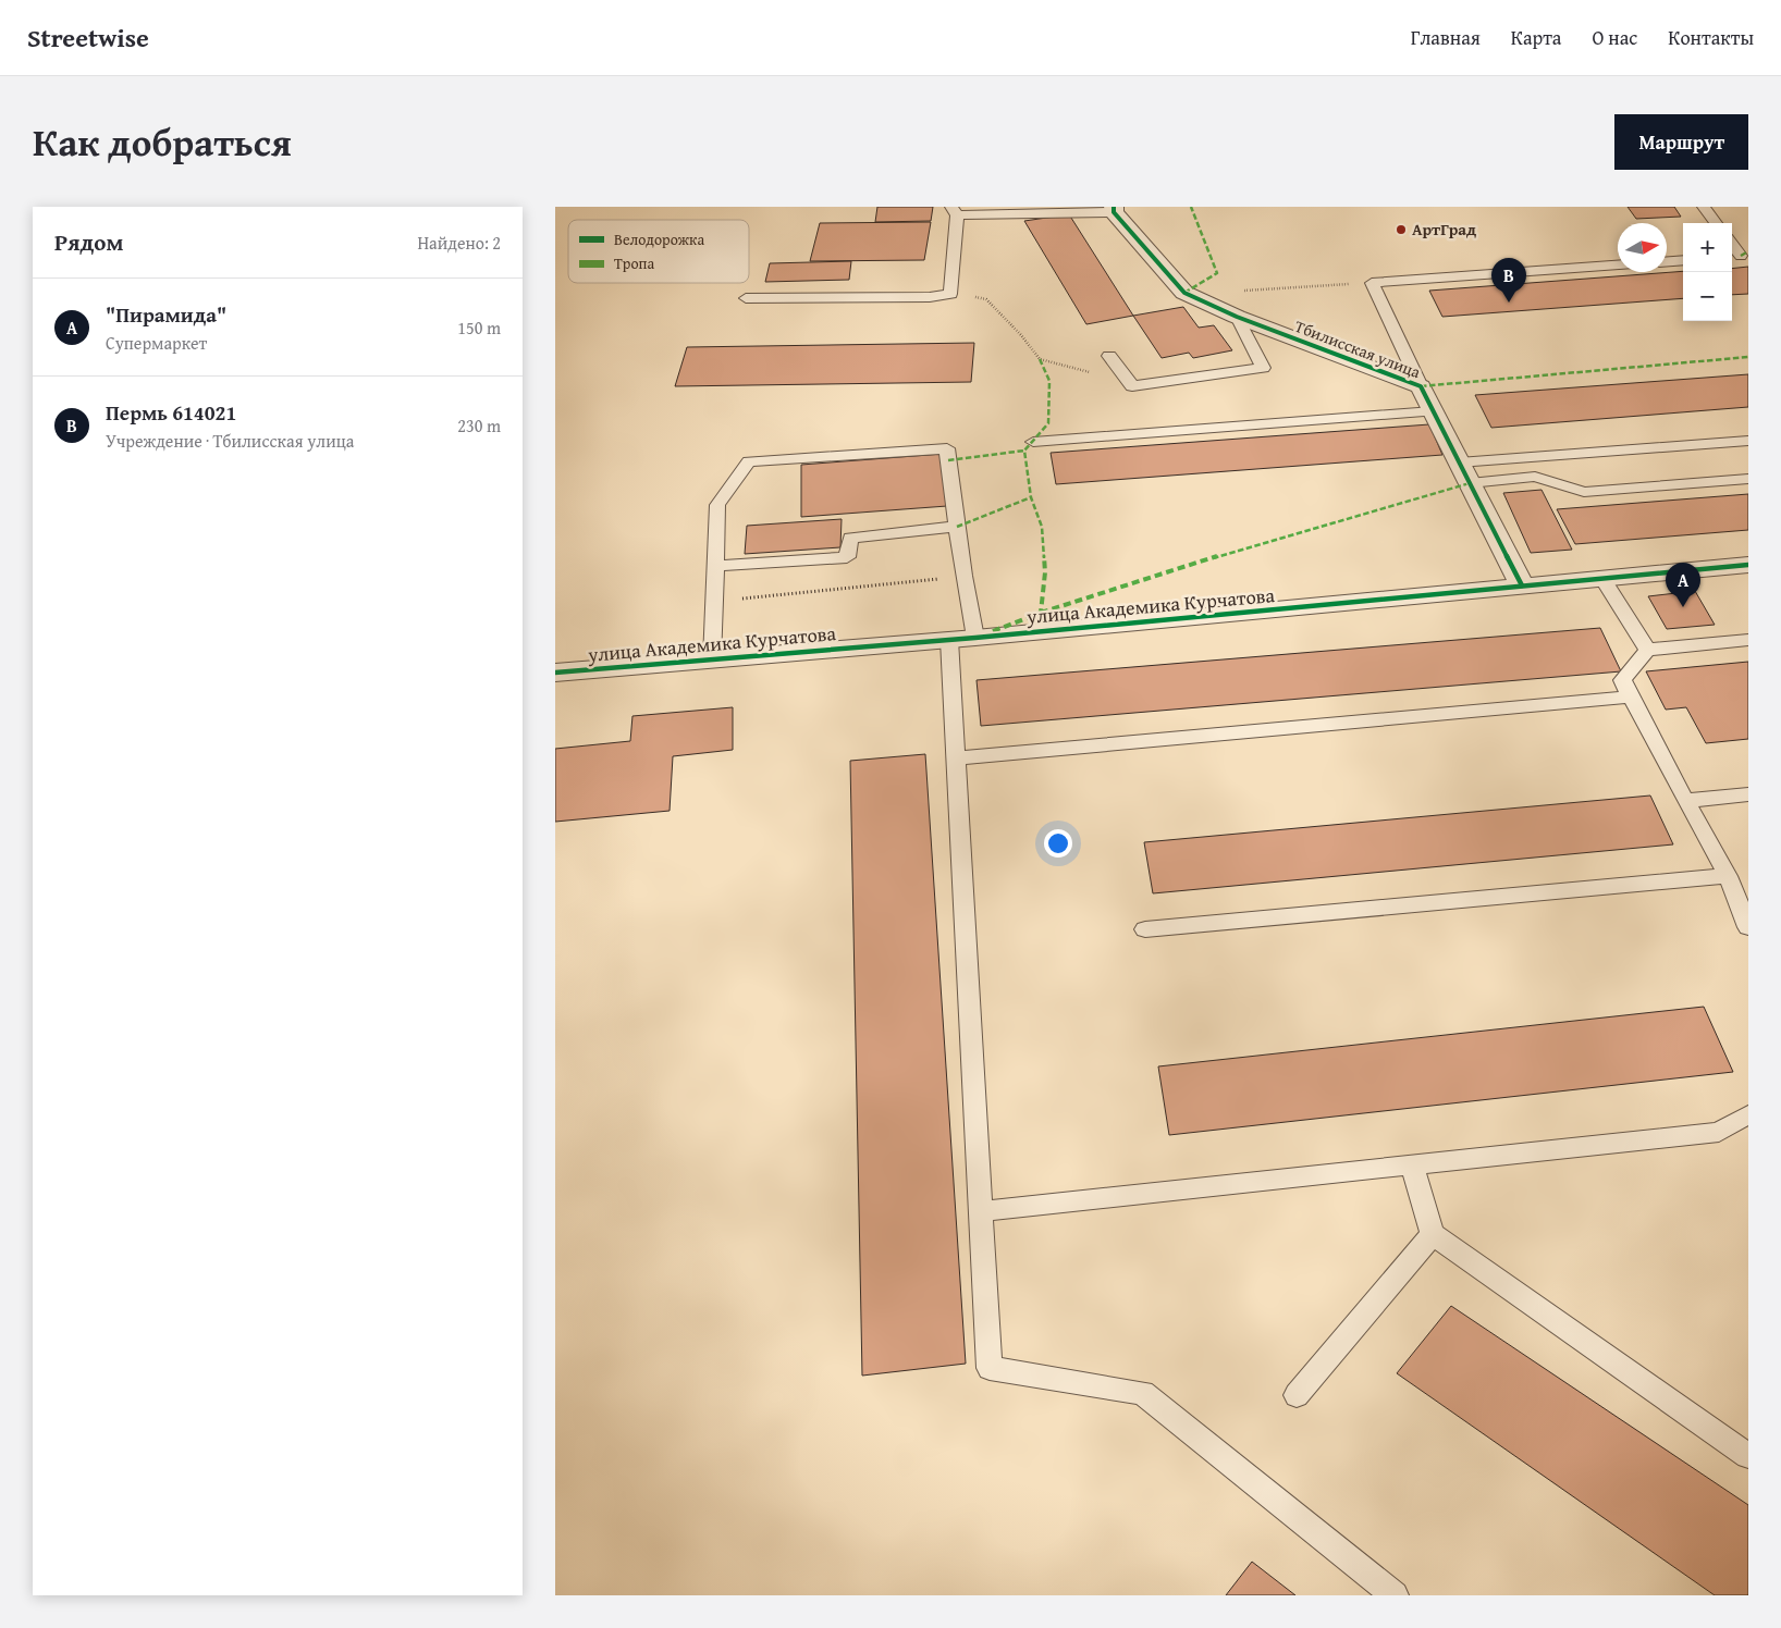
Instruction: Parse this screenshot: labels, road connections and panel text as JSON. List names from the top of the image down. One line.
{"streets":{"street":["Тбилисская улица","улица Академика Курчатова"]},"crossings":[["Тбилисская улица","улица Академика Курчатова"]],"places":["АртГрад"],"legend":["Велодорожка","Тропа"],"north":"right","page":{"header":"Streetwise","nav":["Главная","Карта","О нас","Контакты"],"title":"Как добраться","buttons":"Маршрут","heading":["Рядом","Найдено: 2"],"map_buttons":["+","−"],"pins":["B","A"],"list":[{"mark":"A","name":"\"Пирамида\"","note":"Супермаркет","value":"150 m"},{"mark":"B","name":"Пермь 614021","note":"Учреждение · Тбилисская улица","value":"230 m"}]}}
